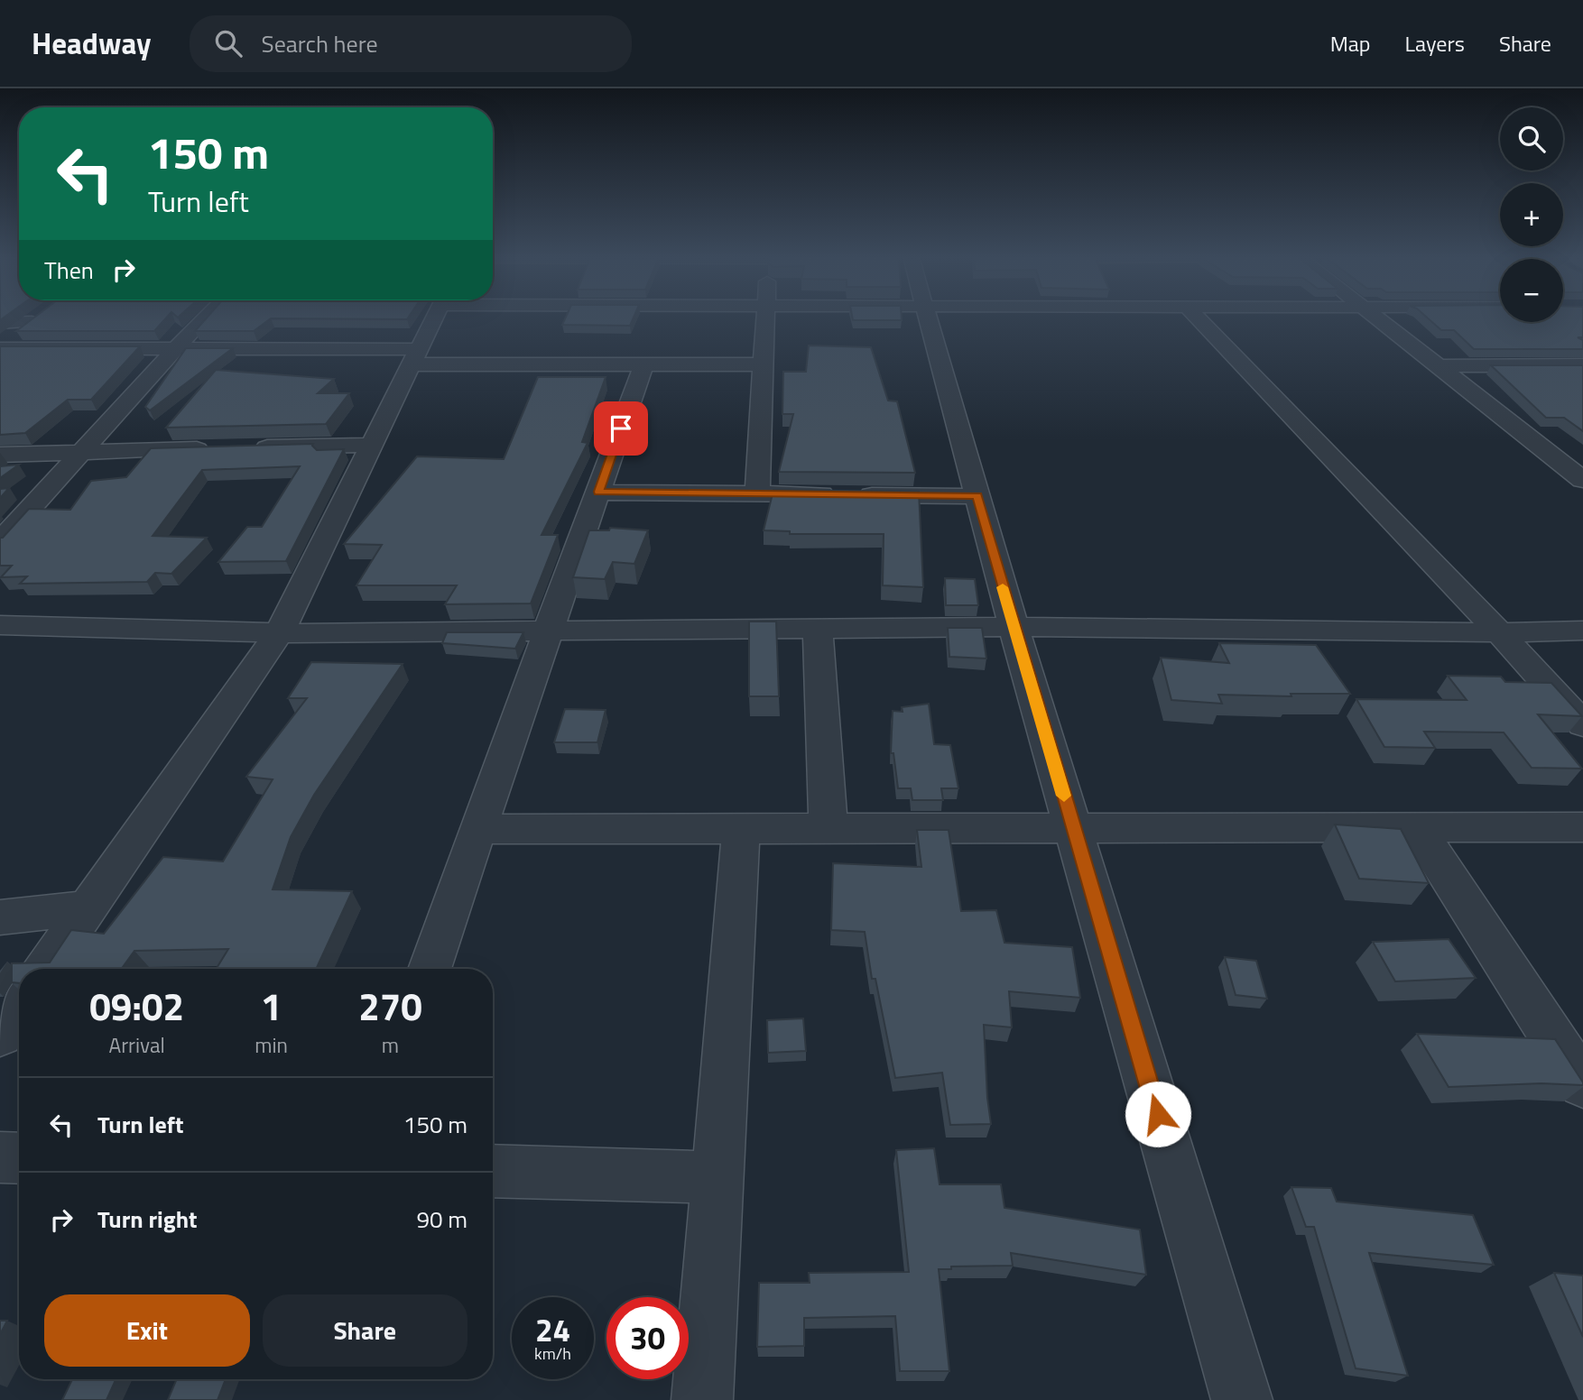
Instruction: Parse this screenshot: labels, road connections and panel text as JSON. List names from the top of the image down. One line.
{"page":{"header":"Headway","search":"Search here","nav":["Map","Layers","Share"],"map_buttons":["+","−"],"turn":["150 m","Turn left"],"then":"Then","eta":["09:02","Arrival","1","min","270","m"],"list":[{"name":"Turn left","value":"150 m"},{"name":"Turn right","value":"90 m"}],"buttons":["Exit","Share"],"speed":"24 km/h","limit":"30"}}
